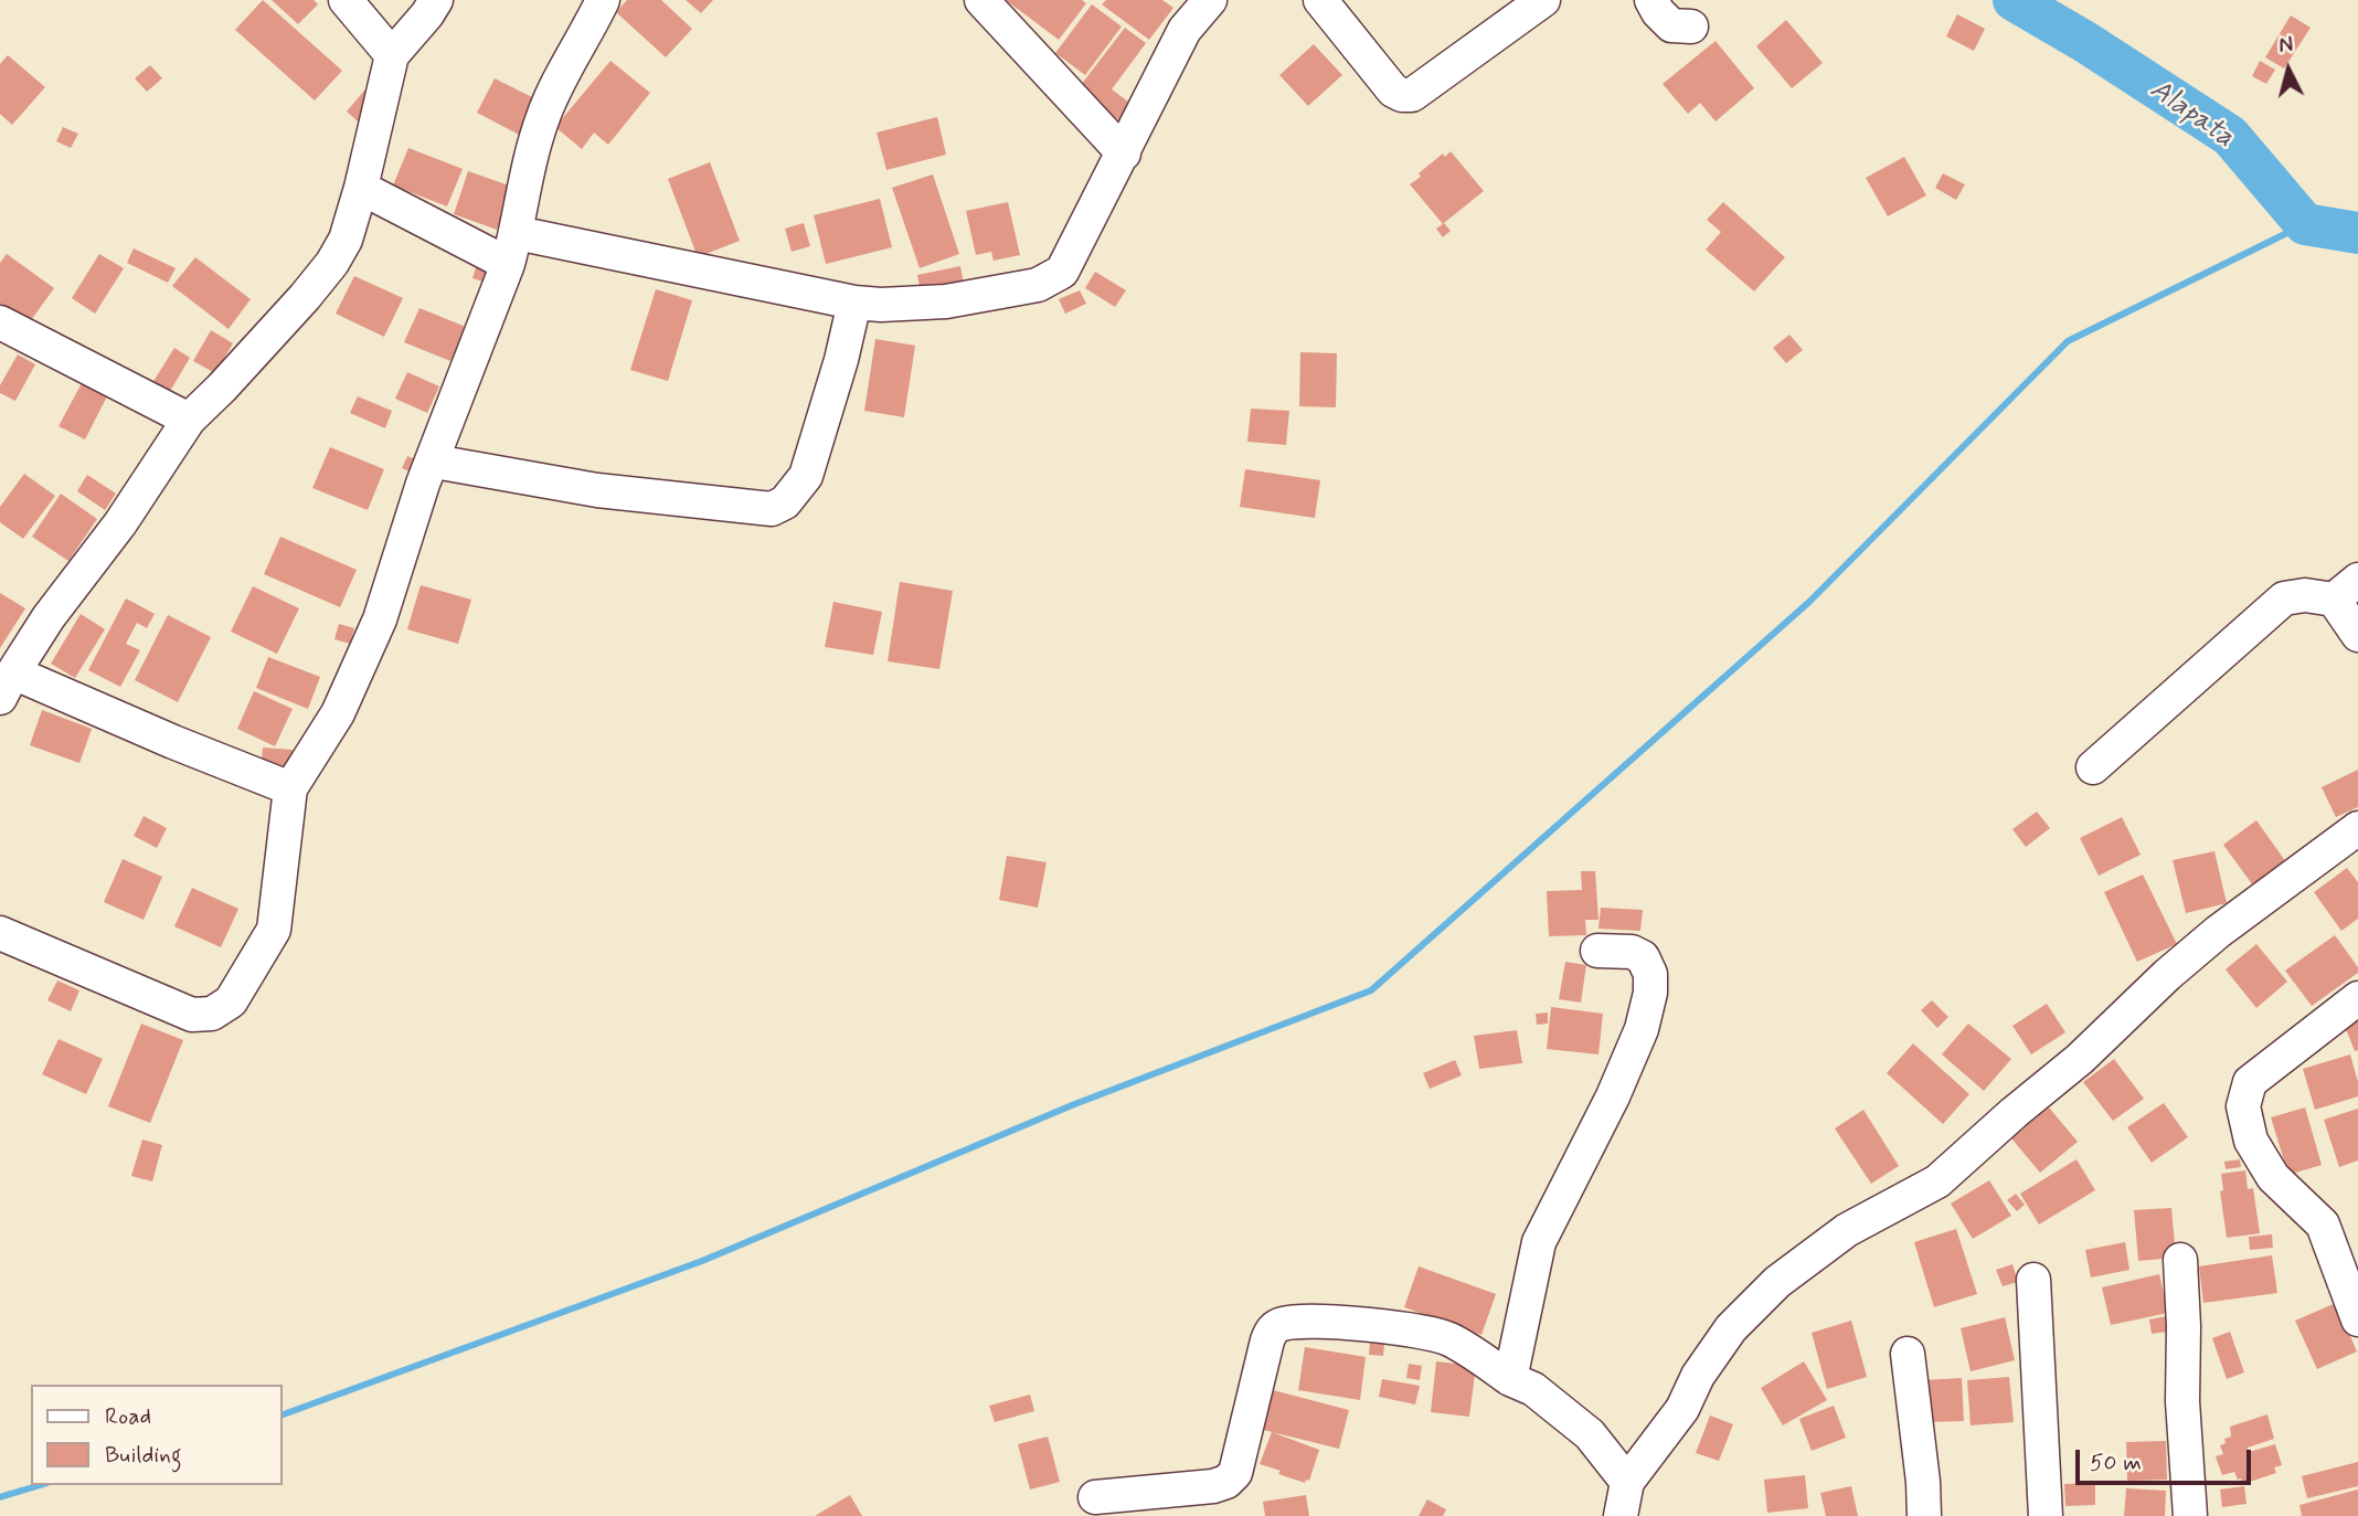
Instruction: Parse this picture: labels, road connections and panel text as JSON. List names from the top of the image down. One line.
{"water":["Alapata"],"legend":["Road","Building"],"scale_bar":"50 m","north":"top"}
